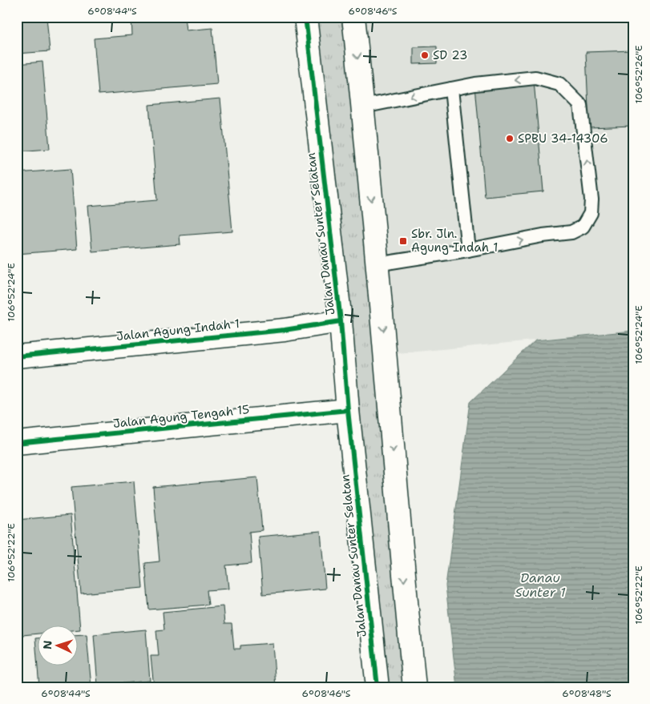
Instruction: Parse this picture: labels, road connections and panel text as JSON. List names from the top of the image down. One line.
{"streets":{"street":["Jalan Danau Sunter Selatan","Jalan Agung Indah 1","Jalan Agung Tengah 15"]},"crossings":[["Jalan Danau Sunter Selatan","Jalan Agung Indah 1"],["Jalan Danau Sunter Selatan","Jalan Agung Tengah 15"]],"water":["Danau Sunter 1"],"places":{"other":["SD 23","SPBU 34-14306"],"transit":["Sbr. Jln. Agung Indah 1"]},"north":"left","coordinates":["6°08'44\"S","6°08'46\"S","106°52'26\"E","106°52'24\"E","106°52'22\"E","6°08'48\"S"]}
